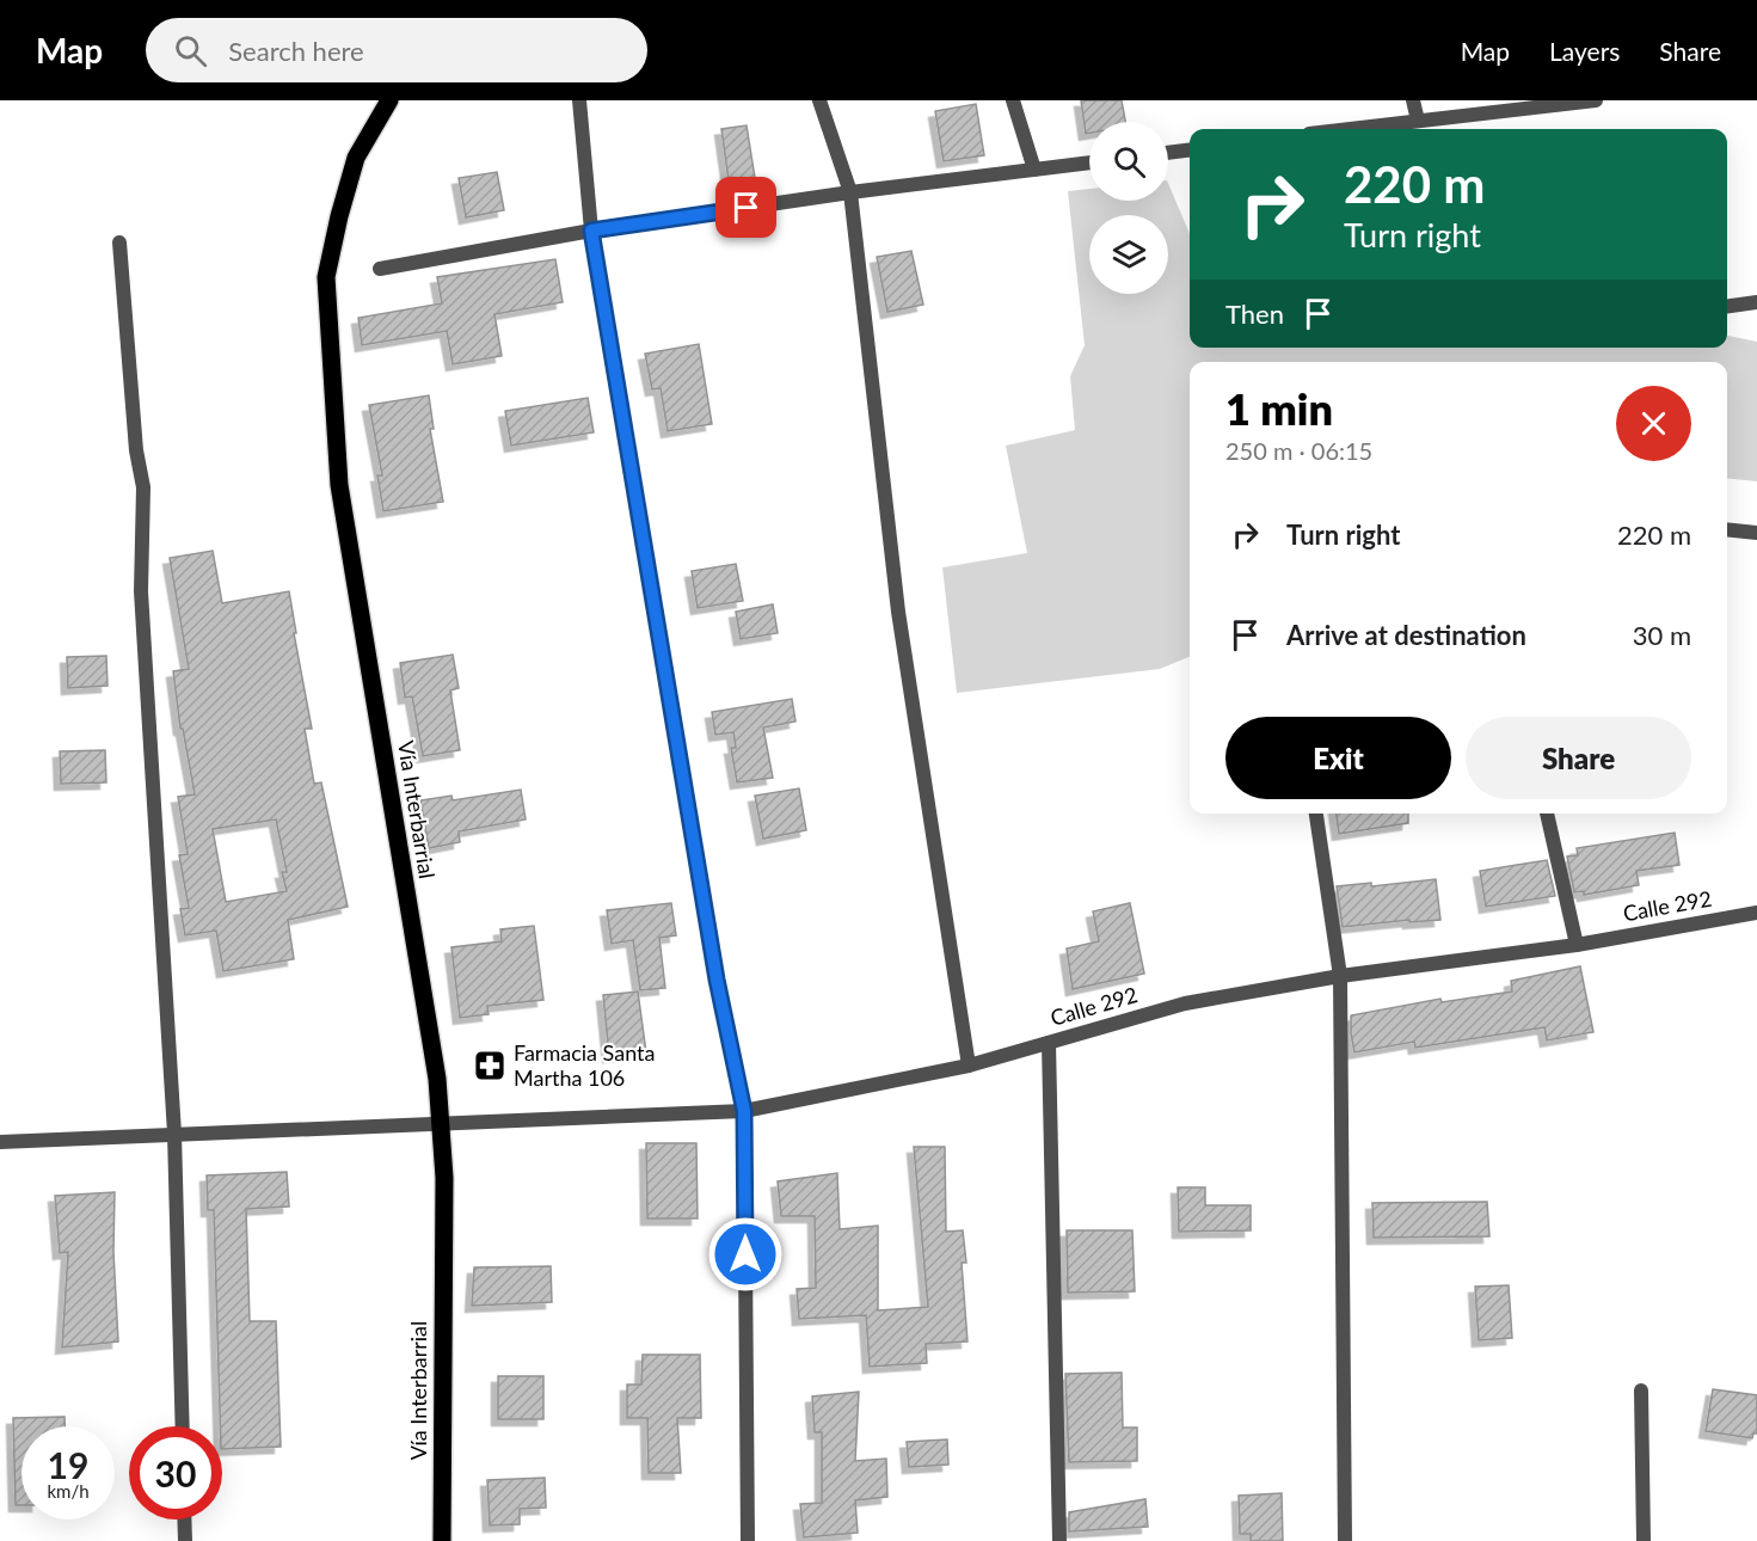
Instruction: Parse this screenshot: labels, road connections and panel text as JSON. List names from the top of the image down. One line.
{"streets":{"main road":["Vía Interbarrial"],"street":["Calle 292"]},"crossings":[["Vía Interbarrial","Calle 292"]],"places":{"pharmacy":["Farmacia Santa Martha 106"]},"page":{"header":"Map","search":"Search here","nav":["Map","Layers","Share"],"turn":["220 m","Turn right"],"then":"Then","heading":["1 min","250 m · 06:15"],"list":[{"name":"Turn right","value":"220 m"},{"name":"Arrive at destination","value":"30 m"}],"buttons":["Exit","Share"],"speed":"19 km/h","limit":"30"}}
